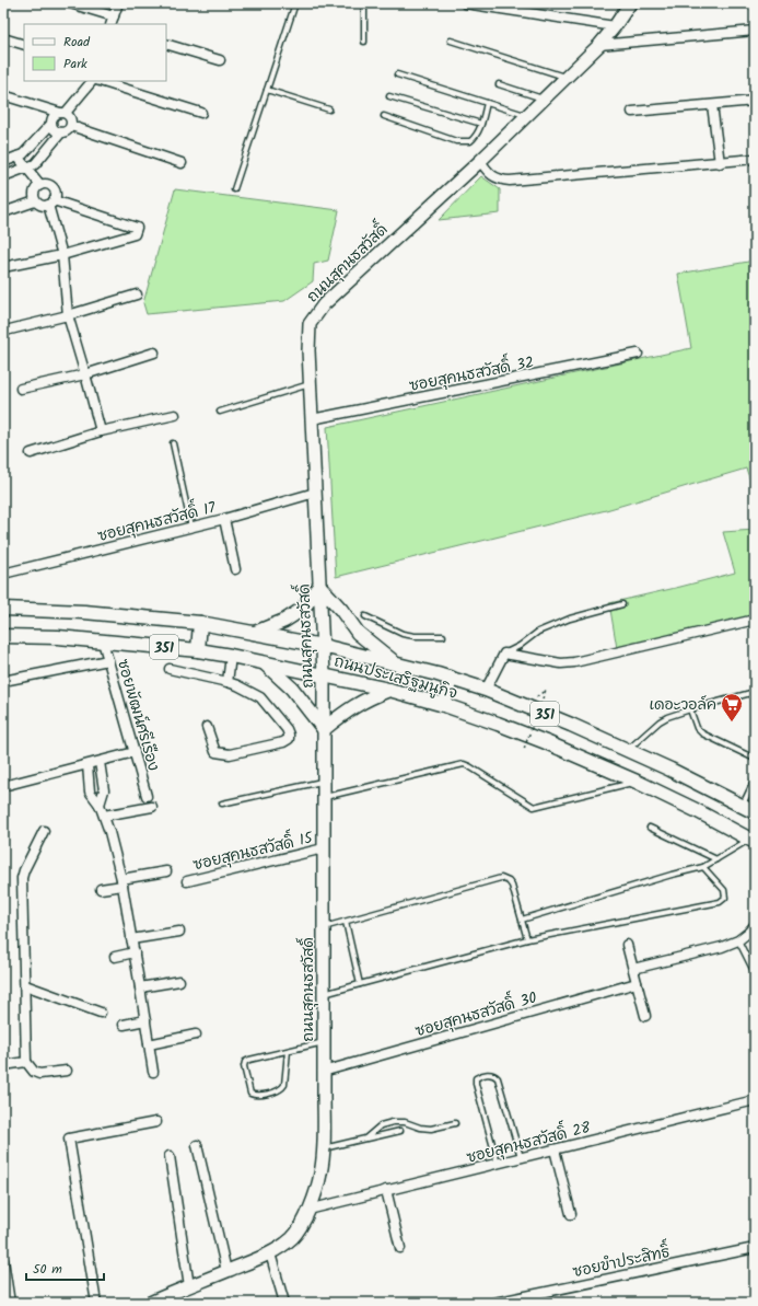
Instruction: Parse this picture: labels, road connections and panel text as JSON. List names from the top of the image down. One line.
{"streets":{"main road":["ถนนสุคนธสวัสดิ์","351","ถนนประเสริฐมนูกิจ"],"street":["ซอยสุคนธสวัสดิ์ 32","ซอยสุคนธสวัสดิ์ 17","ซอยพัฒน์ศรีเรือง","ซอยสุคนธสวัสดิ์ 15","ซอยสุคนธสวัสดิ์ 30","ซอยสุคนธสวัสดิ์ 28","ซอยขำประสิทธิ์"]},"crossings":[["ถนนสุคนธสวัสดิ์","ซอยสุคนธสวัสดิ์ 32"],["ถนนสุคนธสวัสดิ์","ซอยสุคนธสวัสดิ์ 17"],["ถนนสุคนธสวัสดิ์","ถนนประเสริฐมนูกิจ"],["ถนนสุคนธสวัสดิ์","ซอยสุคนธสวัสดิ์ 15"],["ถนนสุคนธสวัสดิ์","ซอยสุคนธสวัสดิ์ 30"],["ถนนสุคนธสวัสดิ์","ซอยสุคนธสวัสดิ์ 28"],["ถนนประเสริฐมนูกิจ","ซอยพัฒน์ศรีเรือง"]],"places":{"supermarket":["เดอะวอล์ค"]},"legend":["Road","Park"],"scale_bar":"50 m"}
